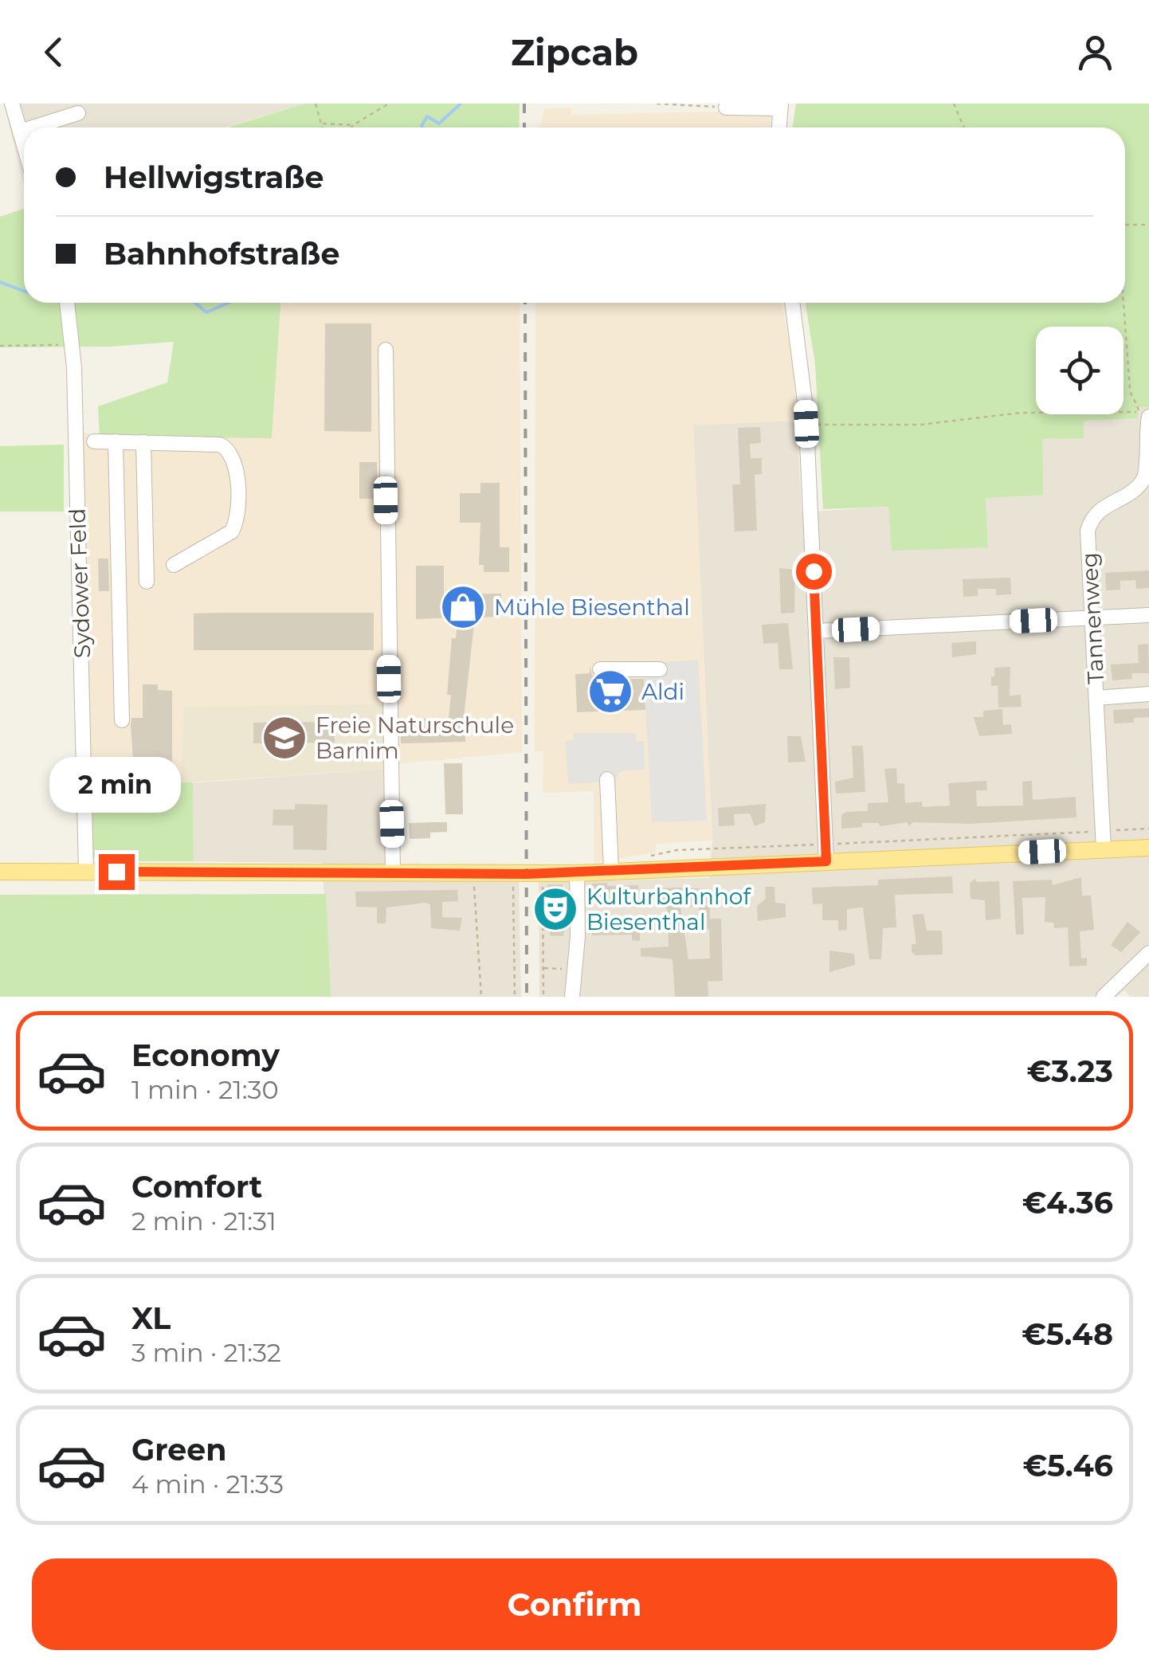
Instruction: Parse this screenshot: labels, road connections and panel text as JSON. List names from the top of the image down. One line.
{"streets":{"street":["Sydower Feld","Tannenweg"]},"places":{"shop":["Mühle Biesenthal"],"supermarket":["Aldi"],"school or university":["Freie Naturschule Barnim"],"theatre":["Kulturbahnhof Biesenthal"]},"page":{"header":"Zipcab","banner":["Hellwigstraße","Bahnhofstraße"],"bubble":"2 min","list":[{"name":"Economy","note":"1 min · 21:30","value":"€3.23"},{"name":"Comfort","note":"2 min · 21:31","value":"€4.36"},{"name":"XL","note":"3 min · 21:32","value":"€5.48"},{"name":"Green","note":"4 min · 21:33","value":"€5.46"}],"buttons":"Confirm"}}
